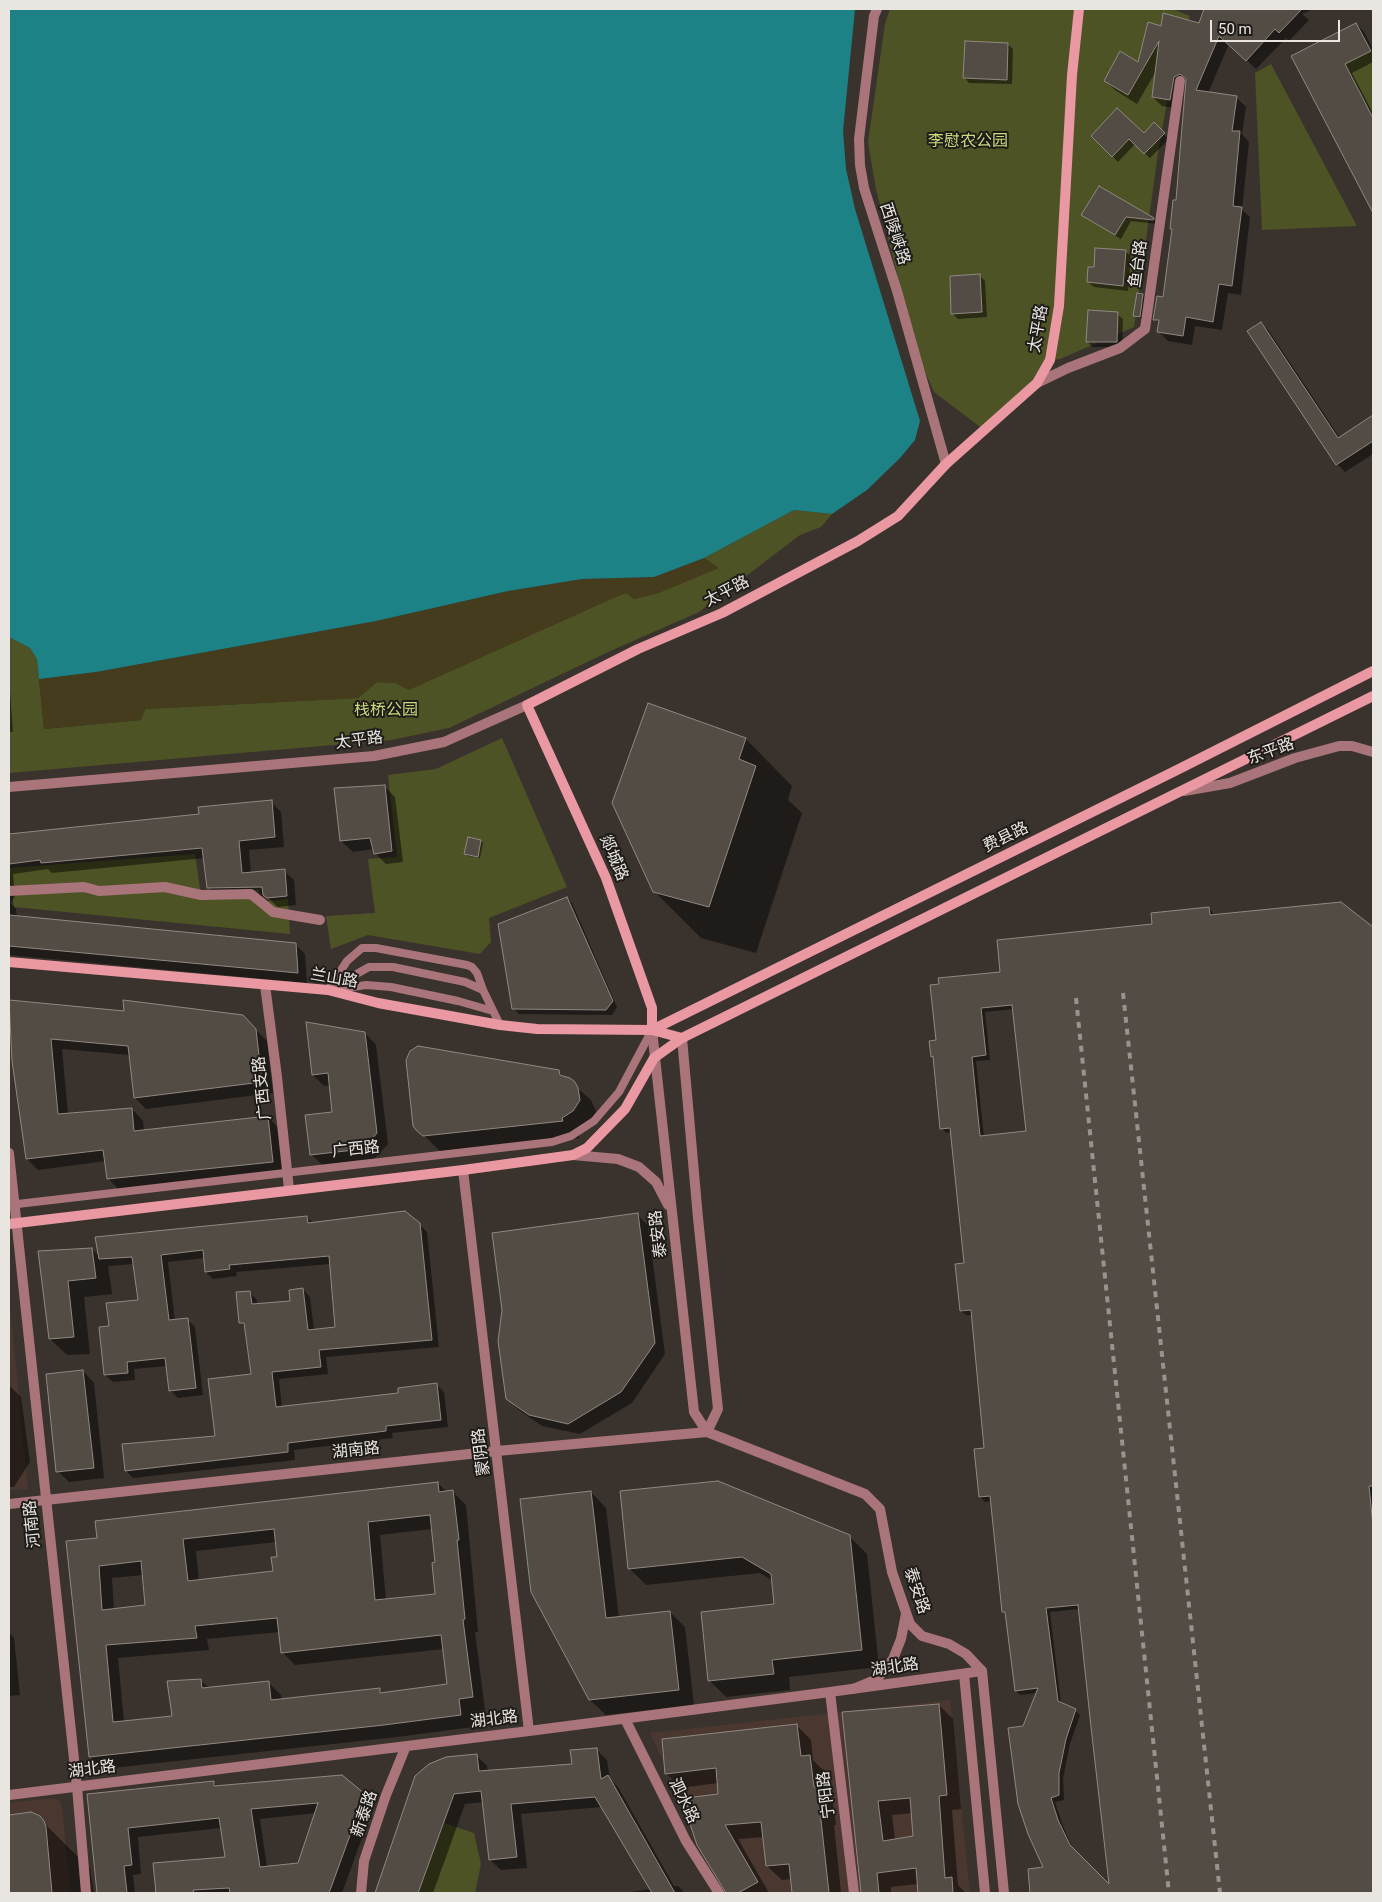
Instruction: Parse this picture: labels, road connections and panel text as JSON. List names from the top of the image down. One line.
{"streets":{"main road":["太平路","费县路","郯城路","兰山路","广西路"],"street":["西陵峡路","鱼台路","东平路","广西支路","泰安路","湖南路","蒙阴路","河南路","湖北路","宁阳路","泗水路","新泰路"]},"crossings":[["西陵峡路","太平路"],["鱼台路","太平路"],["太平路","郯城路"],["费县路","郯城路"],["费县路","兰山路"],["费县路","广西路"],["费县路","泰安路"],["郯城路","兰山路"],["郯城路","广西路"],["郯城路","泰安路"],["兰山路","广西支路"],["兰山路","广西路"],["兰山路","泰安路"],["广西支路","广西路"],["广西路","泰安路"],["广西路","蒙阴路"],["广西路","河南路"],["泰安路","湖南路"],["泰安路","湖北路"],["湖南路","蒙阴路"],["湖南路","河南路"],["蒙阴路","湖北路"],["河南路","湖北路"],["湖北路","宁阳路"],["湖北路","泗水路"],["湖北路","新泰路"]],"parks":["李慰农公园","栈桥公园"],"scale_bar":"50 m"}
